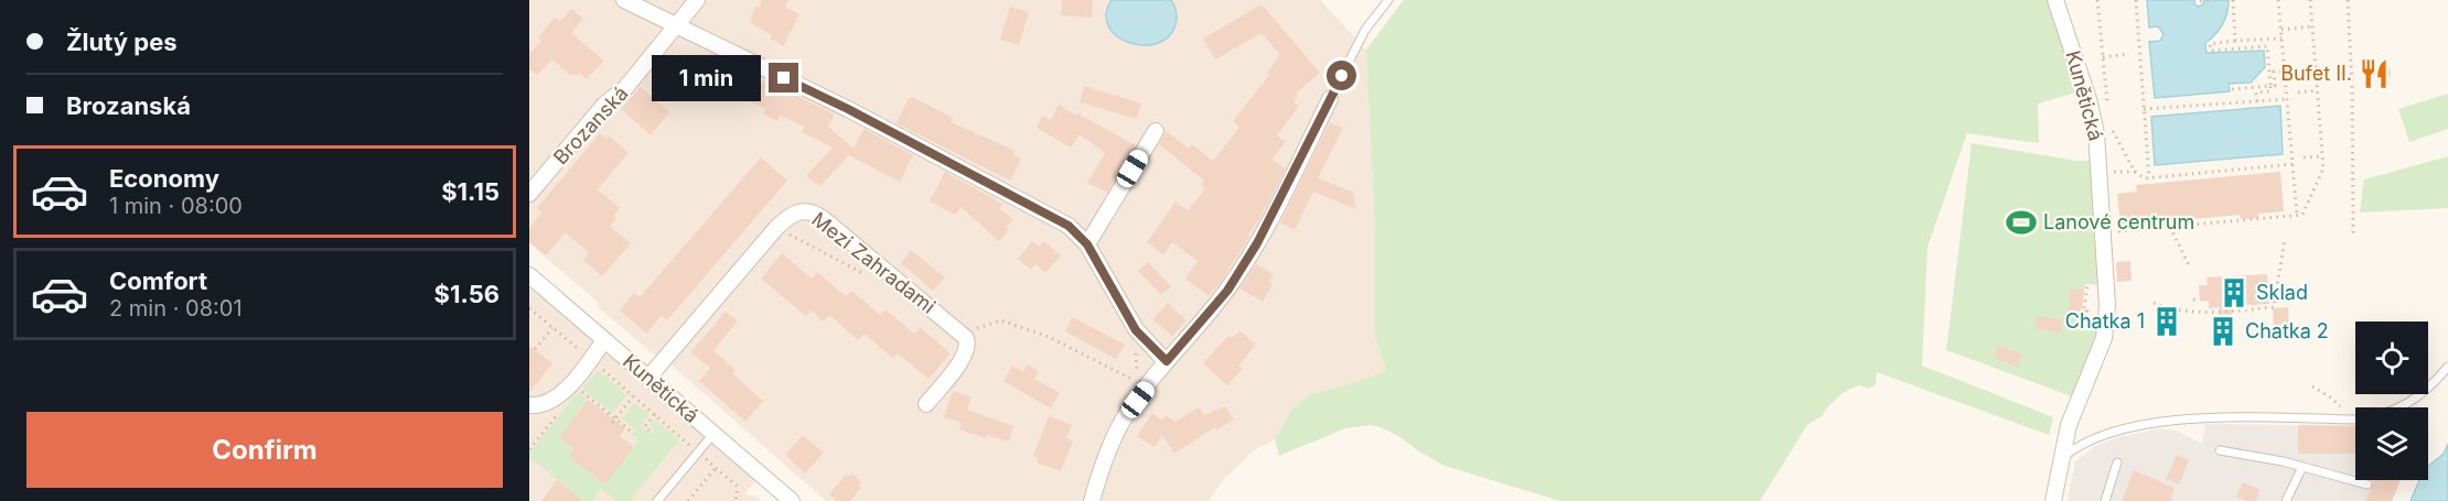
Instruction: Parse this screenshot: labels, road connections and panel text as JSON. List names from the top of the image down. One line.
{"streets":{"street":["Kunětická","Brozanská","Mezi Zahradami"]},"crossings":[["Kunětická","Mezi Zahradami"]],"places":{"restaurant":["Bufet II."],"sports":["Lanové centrum"],"building":["Sklad","Chatka 1","Chatka 2"]},"page":{"banner":["Žlutý pes","Brozanská"],"bubble":"1 min","list":[{"name":"Economy","note":"1 min · 08:00","value":"$1.15"},{"name":"Comfort","note":"2 min · 08:01","value":"$1.56"}],"buttons":"Confirm"}}
